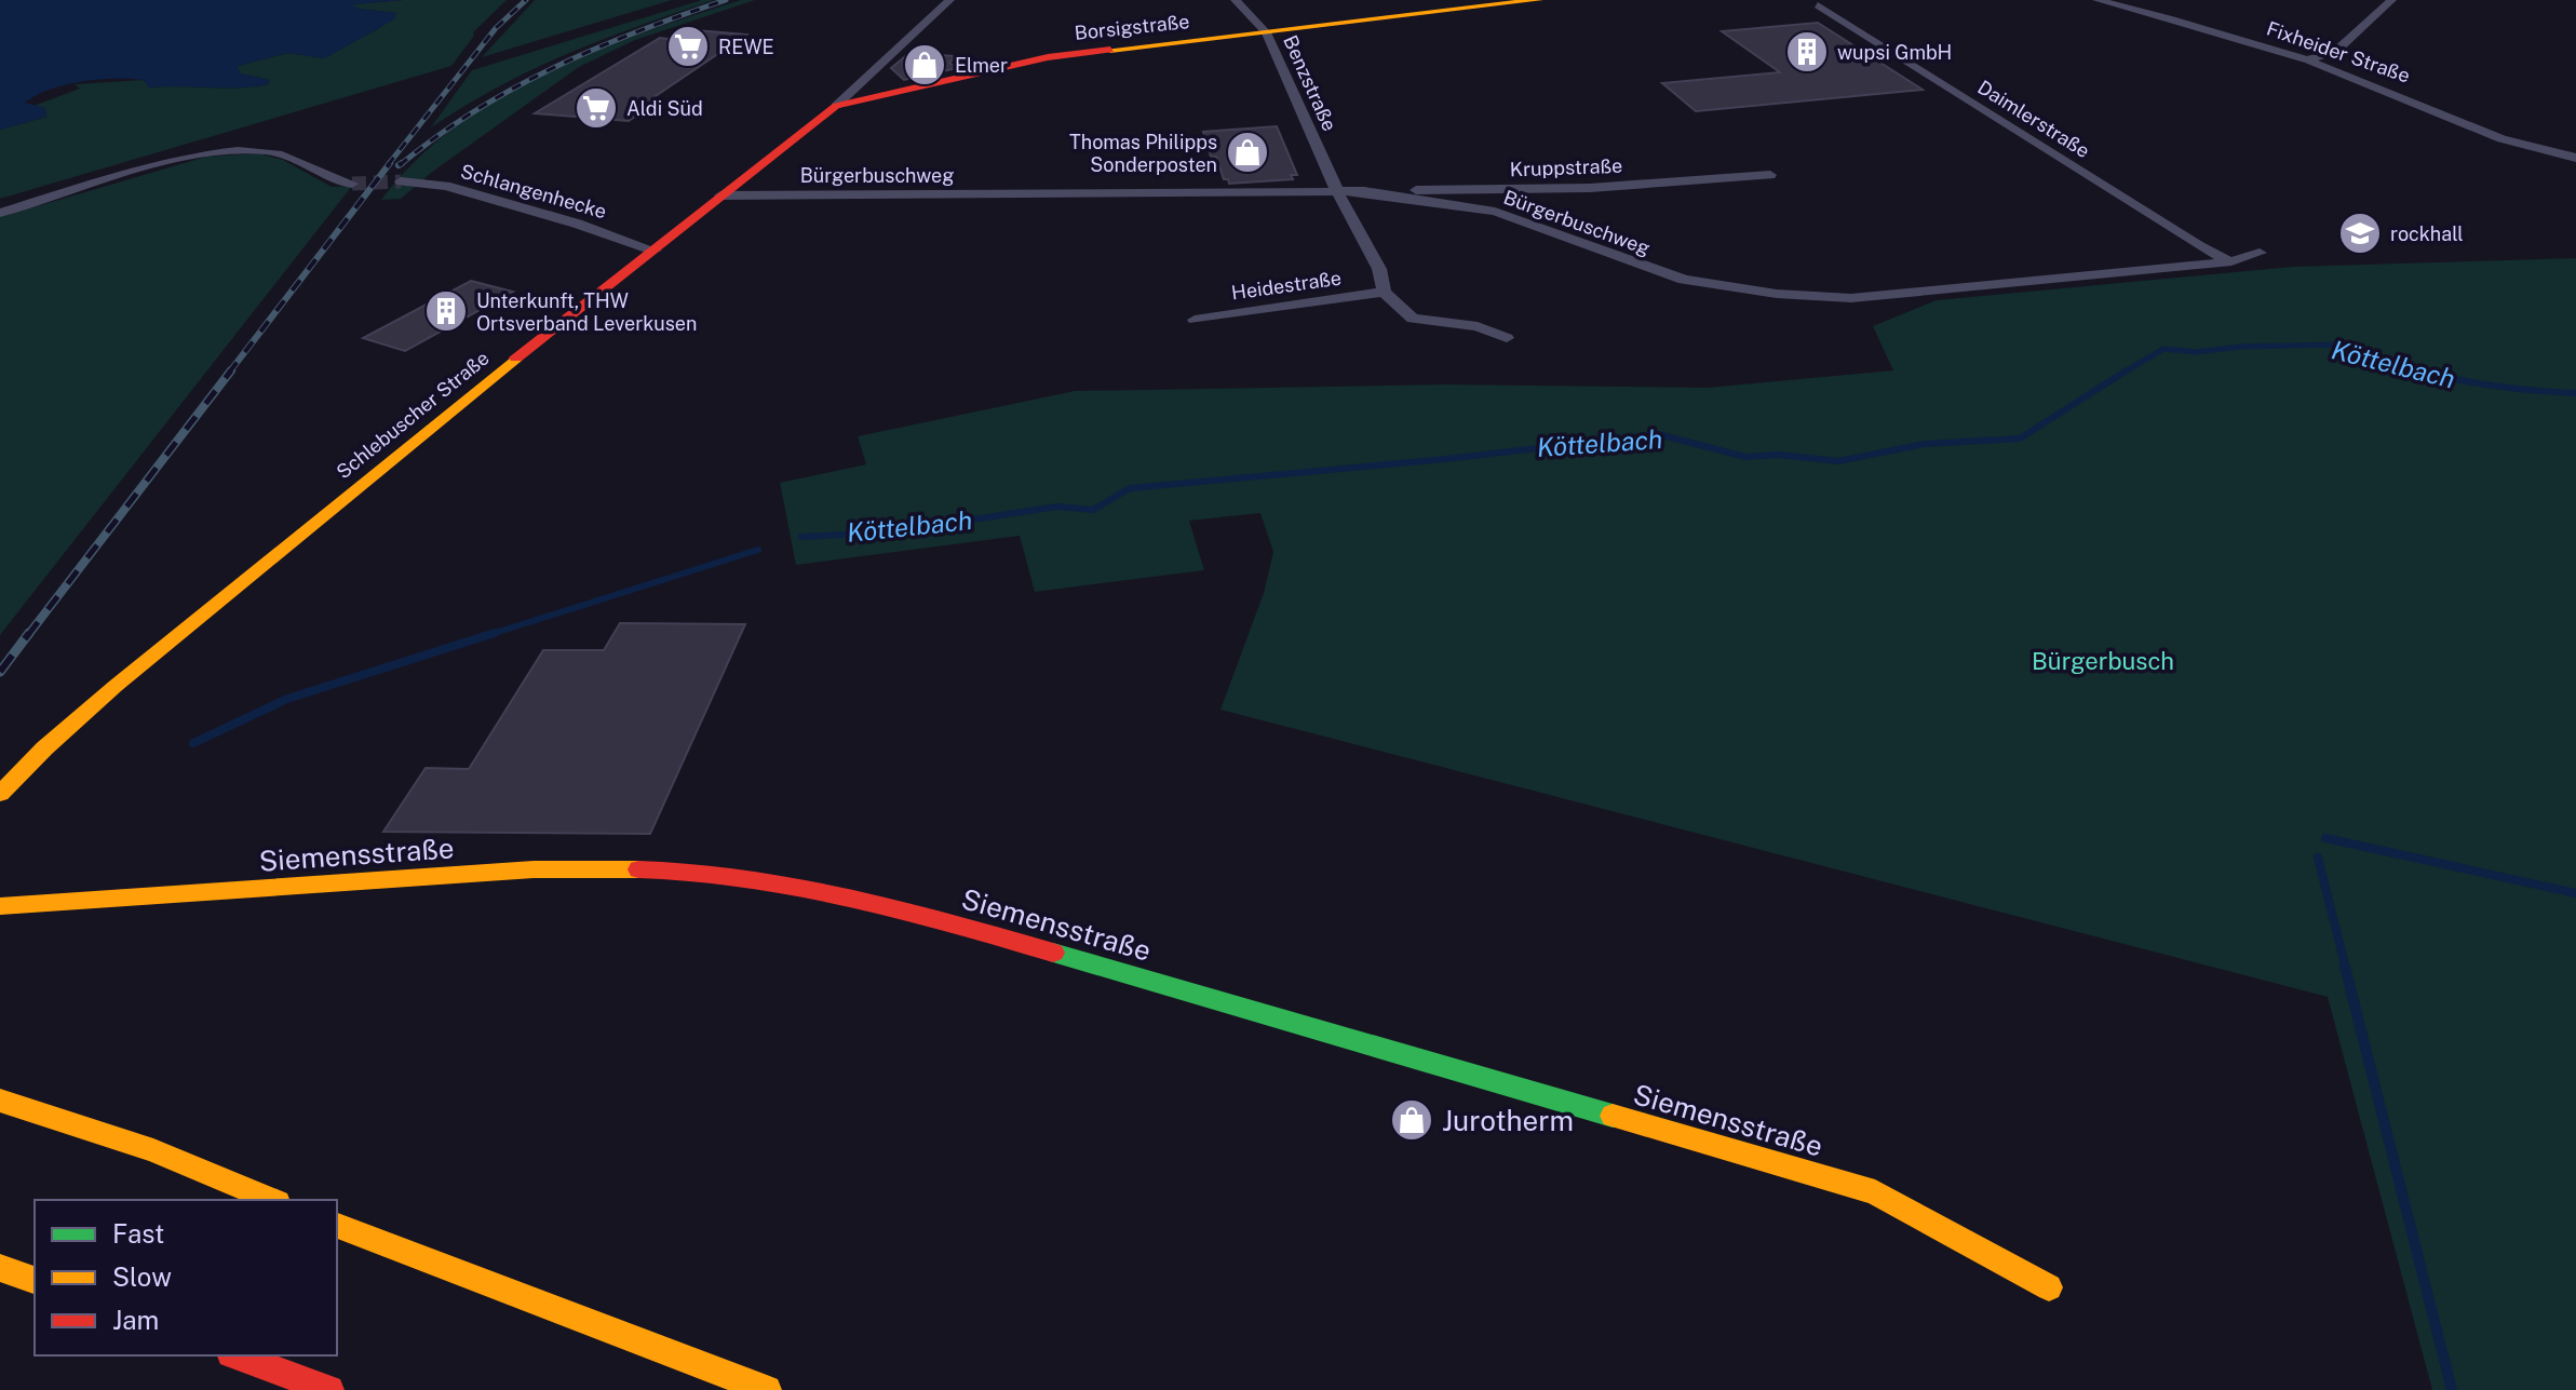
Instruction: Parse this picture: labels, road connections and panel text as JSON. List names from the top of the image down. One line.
{"streets":{"main road":["Borsigstraße","Schlebuscher Straße","Siemensstraße"],"street":["Fixheider Straße","Benzstraße","Daimlerstraße","Kruppstraße","Bürgerbuschweg","Schlangenhecke","Heidestraße"]},"crossings":[["Borsigstraße","Benzstraße"],["Borsigstraße","Schlebuscher Straße"],["Benzstraße","Bürgerbuschweg"],["Benzstraße","Heidestraße"],["Daimlerstraße","Bürgerbuschweg"],["Kruppstraße","Bürgerbuschweg"],["Bürgerbuschweg","Heidestraße"],["Bürgerbuschweg","Schlebuscher Straße"],["Schlangenhecke","Schlebuscher Straße"]],"water":["Köttelbach"],"parks":["Bürgerbusch"],"places":{"supermarket":["REWE","Aldi Süd"],"building":["wupsi GmbH","Unterkunft, THW Ortsverband Leverkusen"],"shop":["Elmer","Thomas Philipps Sonderposten","Jurotherm"],"school or university":["rockhall"]},"legend":["Fast","Slow","Jam"]}
